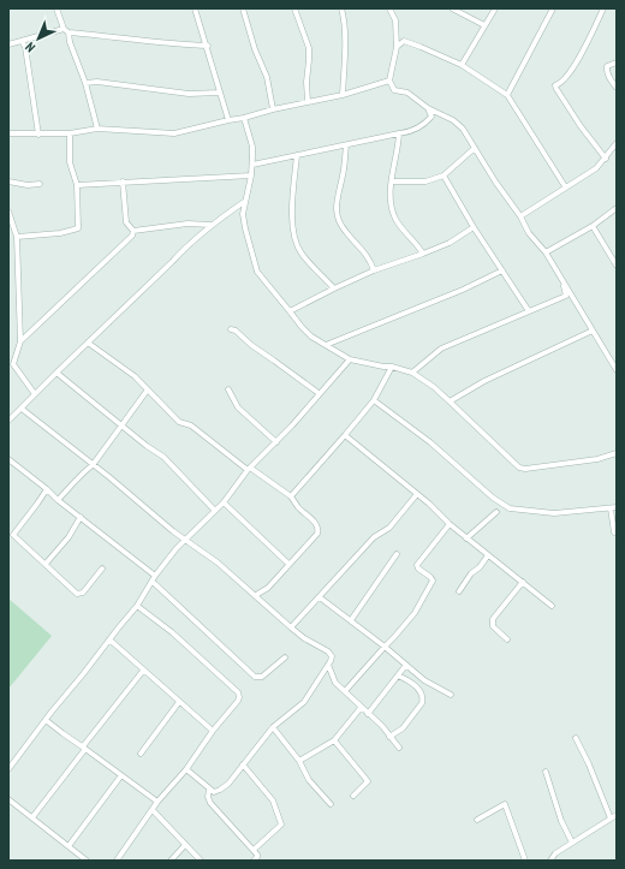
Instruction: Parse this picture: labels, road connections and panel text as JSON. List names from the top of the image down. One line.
{"north":"bottom left"}
